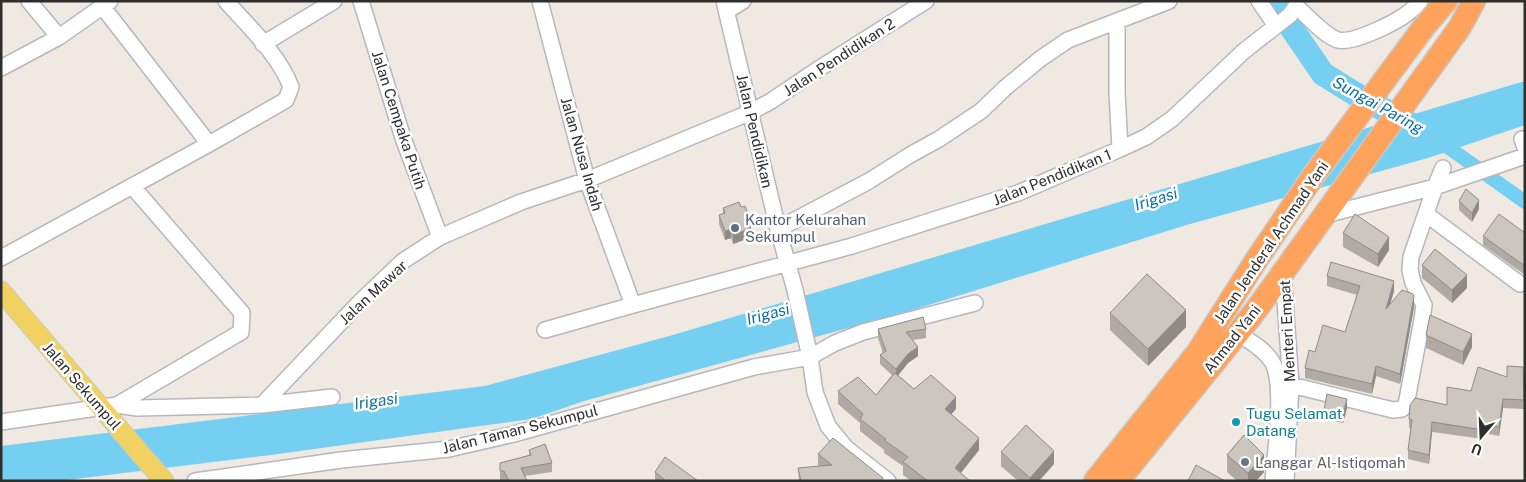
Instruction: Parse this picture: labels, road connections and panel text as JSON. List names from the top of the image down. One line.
{"streets":{"highway":["Jalan Jenderal Achmad Yani","Ahmad Yani"],"main road":["Jalan Sekumpul"],"street":["Jalan Pendidikan 2","Jalan Cempaka Putih","Jalan Pendidikan","Jalan Nusa Indah","Jalan Pendidikan 1","Jalan Mawar","Menteri Empat","Jalan Taman Sekumpul"]},"crossings":[["Jalan Pendidikan 2","Jalan Pendidikan"],["Jalan Pendidikan 2","Jalan Mawar"],["Jalan Cempaka Putih","Jalan Mawar"],["Jalan Pendidikan","Jalan Pendidikan 1"],["Jalan Pendidikan","Jalan Mawar"],["Jalan Pendidikan","Jalan Taman Sekumpul"],["Jalan Nusa Indah","Jalan Pendidikan 1"],["Jalan Nusa Indah","Jalan Mawar"],["Jalan Jenderal Achmad Yani","Ahmad Yani"],["Menteri Empat","Ahmad Yani"]],"water":["Sungai Paring","Irigasi"],"places":["Kantor Kelurahan Sekumpul","Tugu Selamat Datang","Langgar Al-Istiqomah"],"north":"bottom"}
